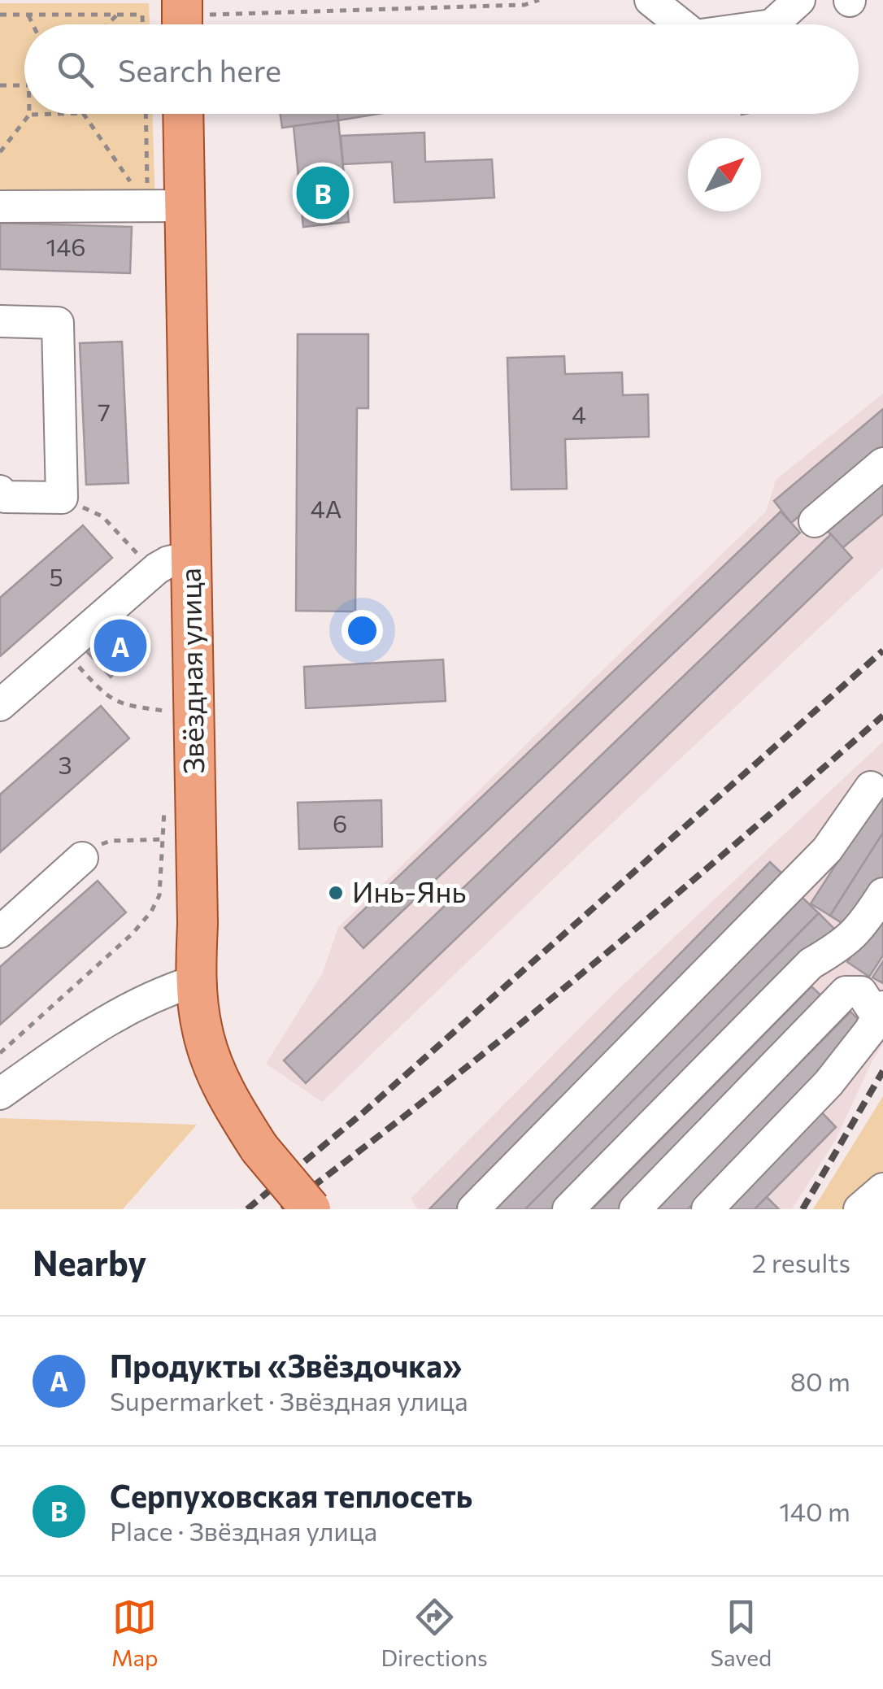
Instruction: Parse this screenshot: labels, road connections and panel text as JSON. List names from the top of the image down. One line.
{"streets":{"main road":["Звёздная улица"]},"places":["Инь-Янь"],"house_numbers":["146","7","4","4А","5","3","6"],"north":"top right","page":{"search":"Search here","pins":["B","A"],"heading":["Nearby","2 results"],"list":[{"mark":"A","name":"Продукты «Звёздочка»","note":"Supermarket · Звёздная улица","value":"80 m"},{"mark":"B","name":"Серпуховская теплосеть","note":"Place · Звёздная улица","value":"140 m"}],"nav":["Map","Directions","Saved"]}}
